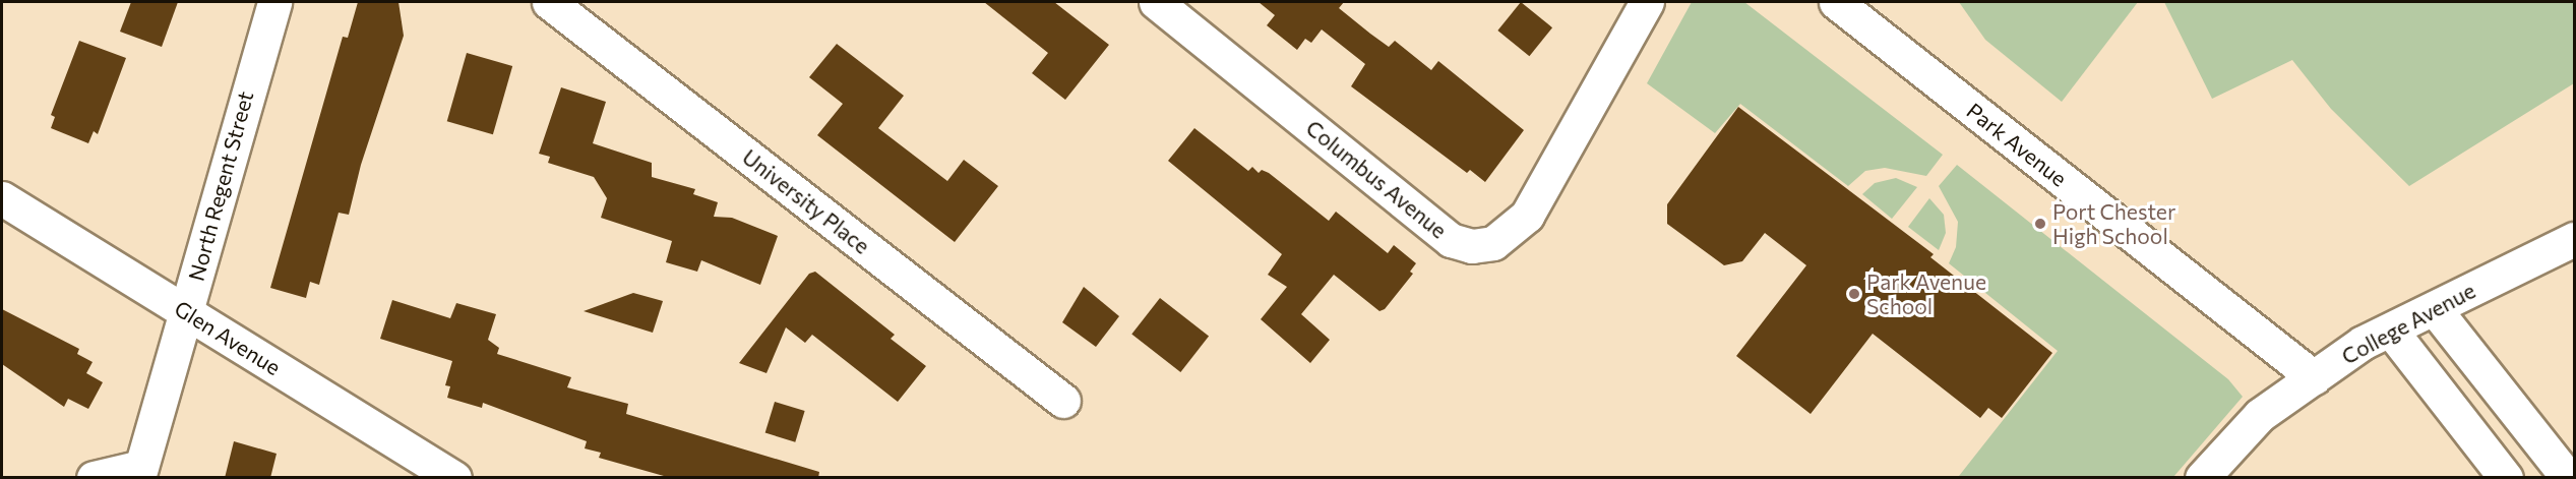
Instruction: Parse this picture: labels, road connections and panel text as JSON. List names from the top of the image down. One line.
{"streets":{"street":["Park Avenue","Columbus Avenue","North Regent Street","University Place","College Avenue","Glen Avenue"]},"crossings":[["Park Avenue","College Avenue"],["North Regent Street","Glen Avenue"]],"places":["Port Chester High School","Park Avenue School"]}
